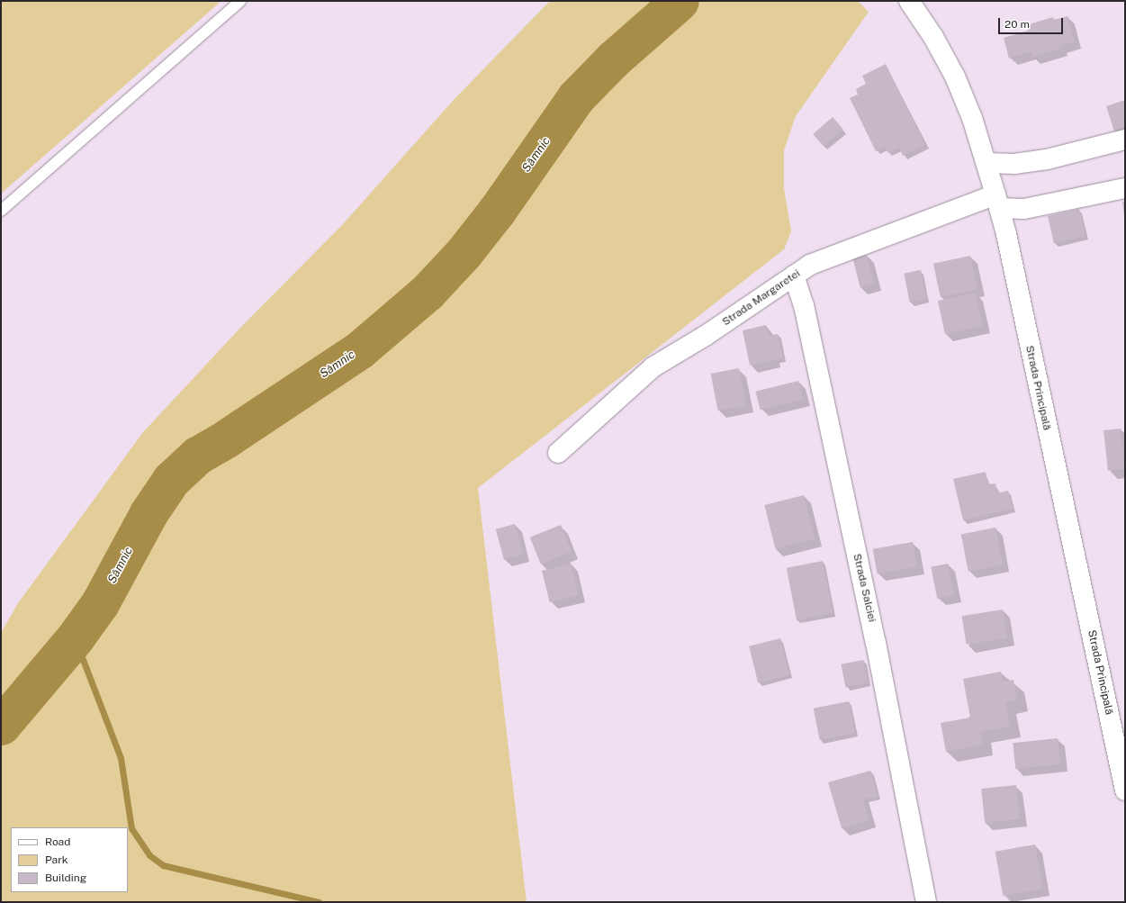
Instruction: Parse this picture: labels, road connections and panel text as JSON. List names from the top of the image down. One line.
{"streets":{"street":["Strada Margaretei","Strada Principală","Strada Salciei"]},"crossings":[["Strada Margaretei","Strada Principală"],["Strada Margaretei","Strada Salciei"]],"water":["Sâmnic"],"legend":["Road","Park","Building"],"scale_bar":"20 m"}
